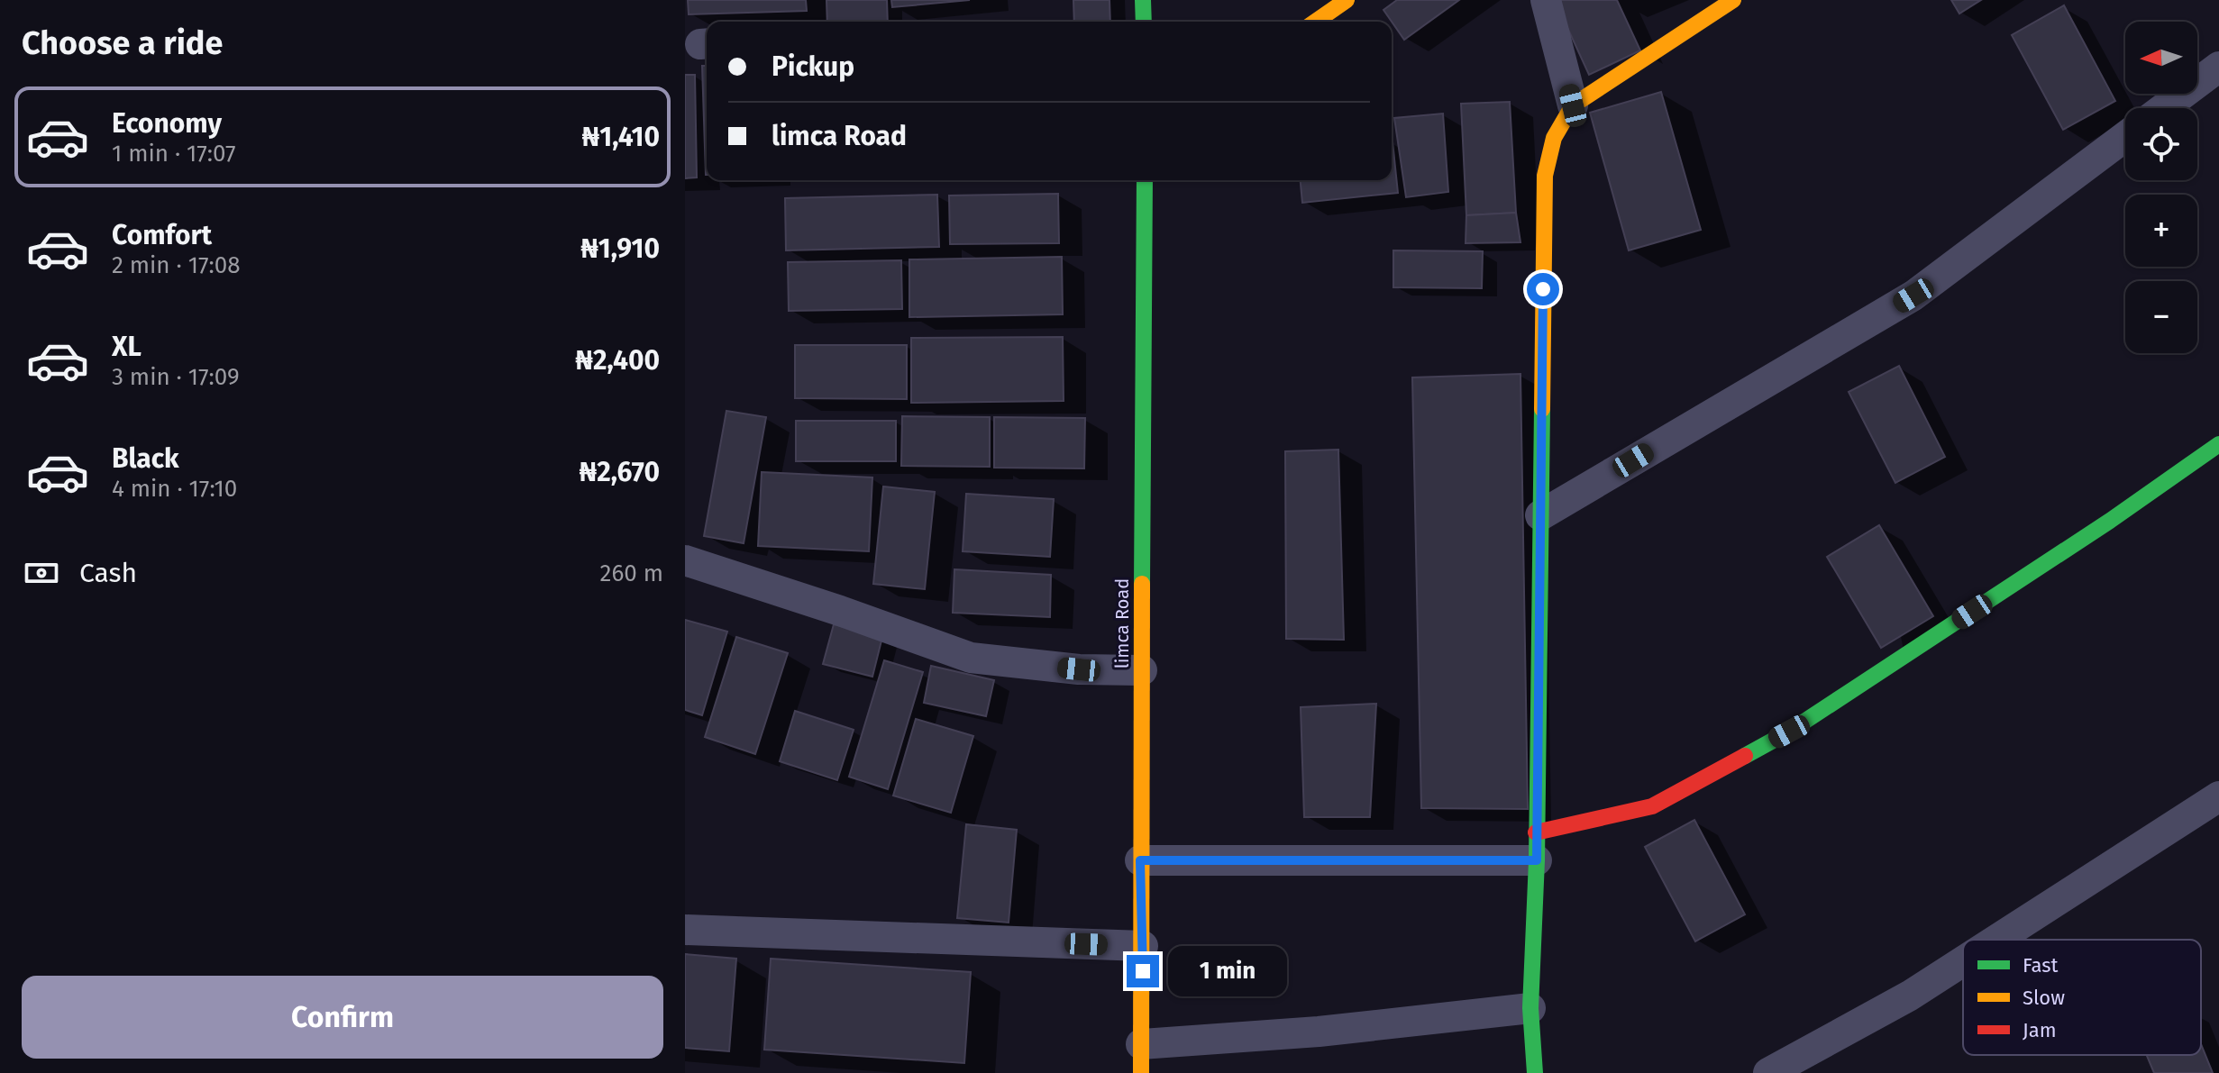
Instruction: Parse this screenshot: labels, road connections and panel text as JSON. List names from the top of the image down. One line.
{"streets":{"street":["limca Road"]},"legend":["Fast","Slow","Jam"],"north":"left","page":{"heading":"Choose a ride","map_buttons":["+","−"],"banner":["Pickup","limca Road"],"list":[{"name":"Economy","note":"1 min · 17:07","value":"₦1,410"},{"name":"Comfort","note":"2 min · 17:08","value":"₦1,910"},{"name":"XL","note":"3 min · 17:09","value":"₦2,400"},{"name":"Black","note":"4 min · 17:10","value":"₦2,670"}],"pay":["Cash","260 m"],"bubble":"1 min","buttons":"Confirm"}}
